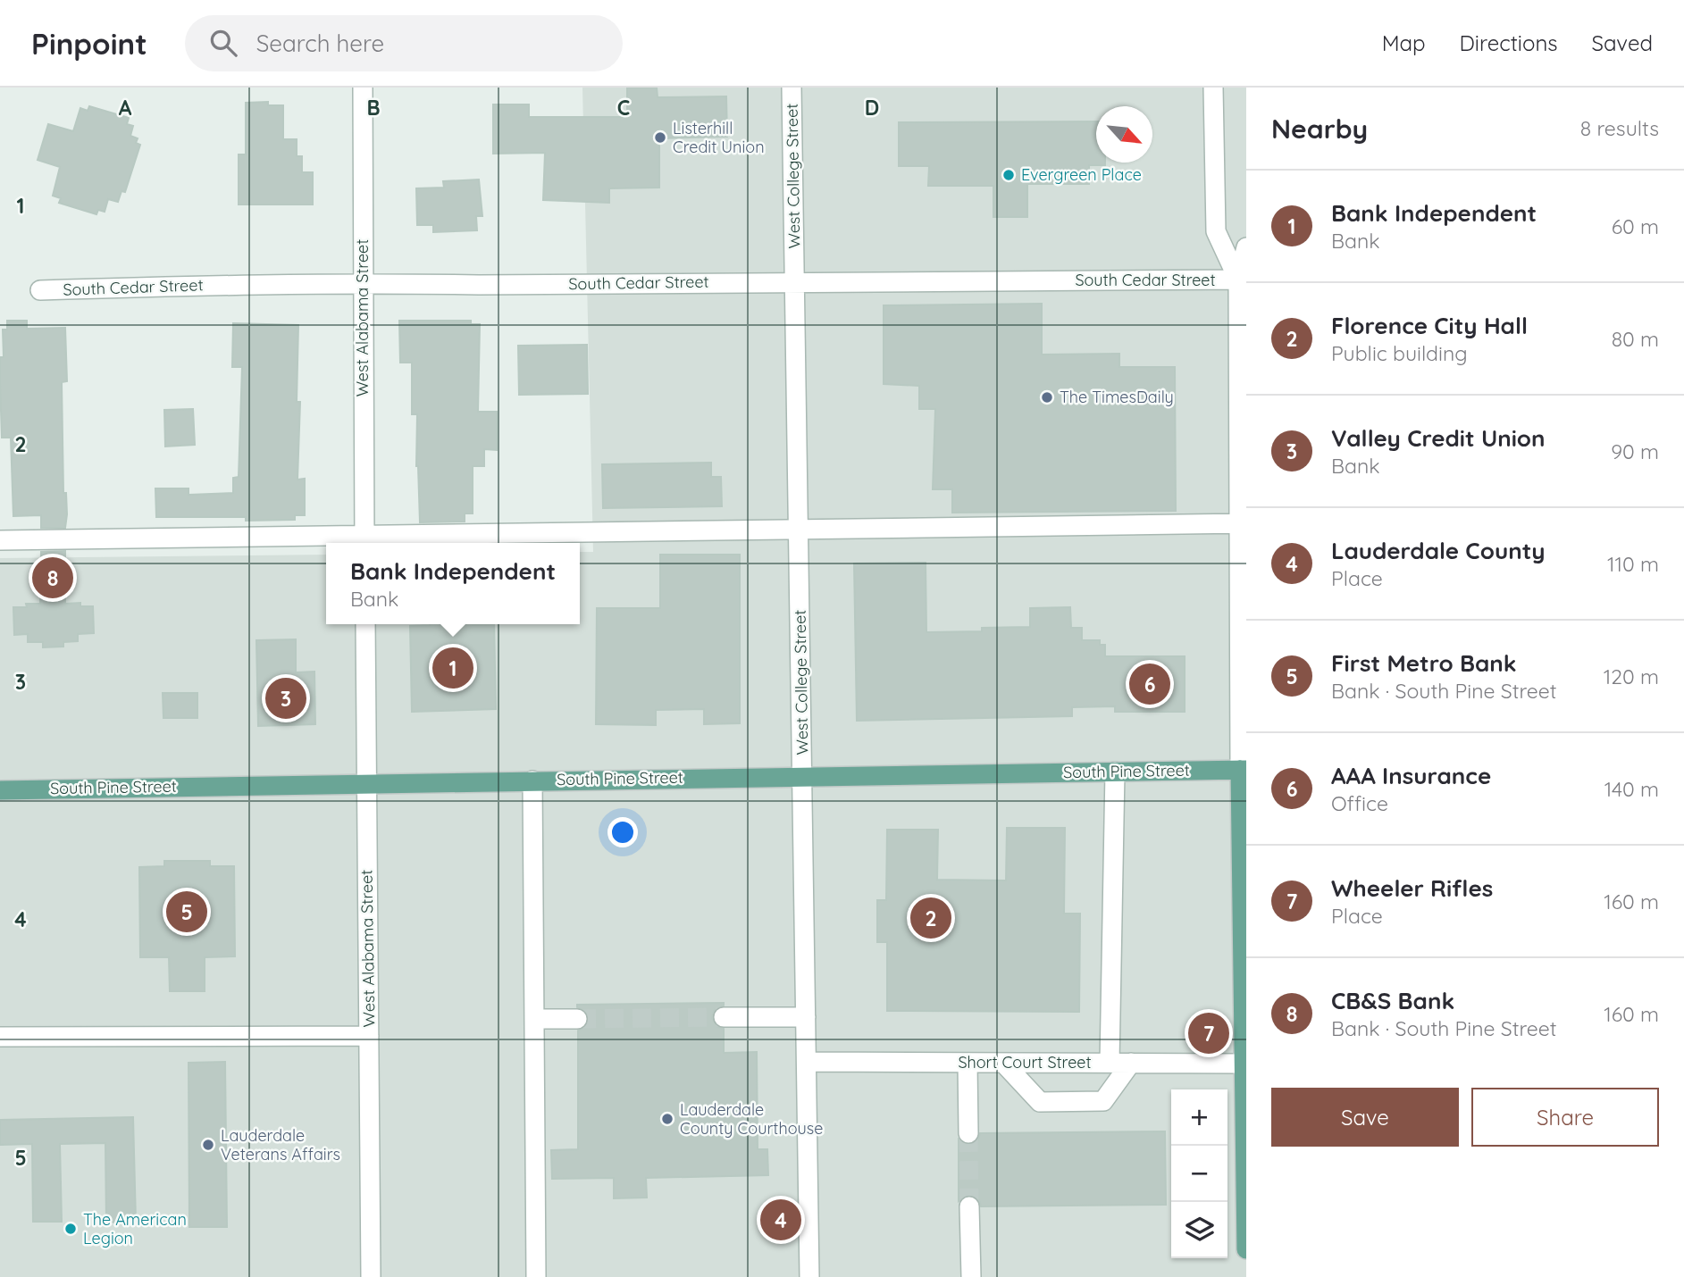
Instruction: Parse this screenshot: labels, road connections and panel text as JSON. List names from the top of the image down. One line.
{"streets":{"main road":["South Pine Street"],"street":["West College Street","South Cedar Street","West Alabama Street","Short Court Street"]},"crossings":[["West College Street","South Cedar Street"],["West College Street","South Pine Street"],["West College Street","Short Court Street"],["South Cedar Street","West Alabama Street"],["West Alabama Street","South Pine Street"]],"places":["Listerhill Credit Union","Evergreen Place","The TimesDaily","Lauderdale County Courthouse","Lauderdale Veterans Affairs","The American Legion"],"north":"bottom right","page":{"header":"Pinpoint","search":"Search here","nav":["Map","Directions","Saved"],"heading":["Nearby","8 results"],"list":[{"mark":"1","name":"Bank Independent","note":"Bank","value":"60 m"},{"mark":"2","name":"Florence City Hall","note":"Public building","value":"80 m"},{"mark":"3","name":"Valley Credit Union","note":"Bank","value":"90 m"},{"mark":"4","name":"Lauderdale County","note":"Place","value":"110 m"},{"mark":"5","name":"First Metro Bank","note":"Bank · South Pine Street","value":"120 m"},{"mark":"6","name":"AAA Insurance","note":"Office","value":"140 m"},{"mark":"7","name":"Wheeler Rifles","note":"Place","value":"160 m"},{"mark":"8","name":"CB&S Bank","note":"Bank · South Pine Street","value":"160 m"}],"popup":["Bank Independent","Bank"],"pins":["8","1","6","3","5","2","7","4"],"buttons":["Save","Share"],"map_buttons":["+","−"]},"grid":{"columns":["A","B","C","D"],"rows":["1","2","3","4","5"]}}
